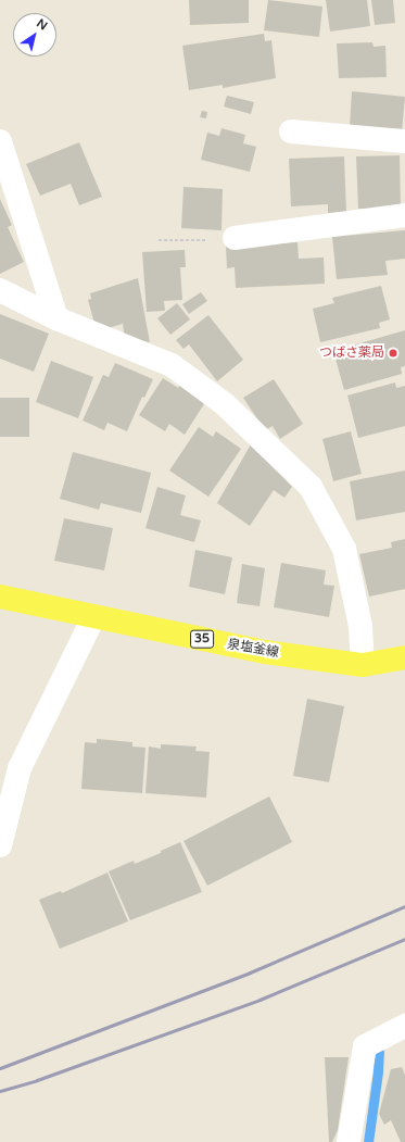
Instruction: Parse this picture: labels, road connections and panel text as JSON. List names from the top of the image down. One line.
{"streets":{"main road":["35","泉塩釜線"]},"places":["つばさ薬局"],"north":"top right"}
